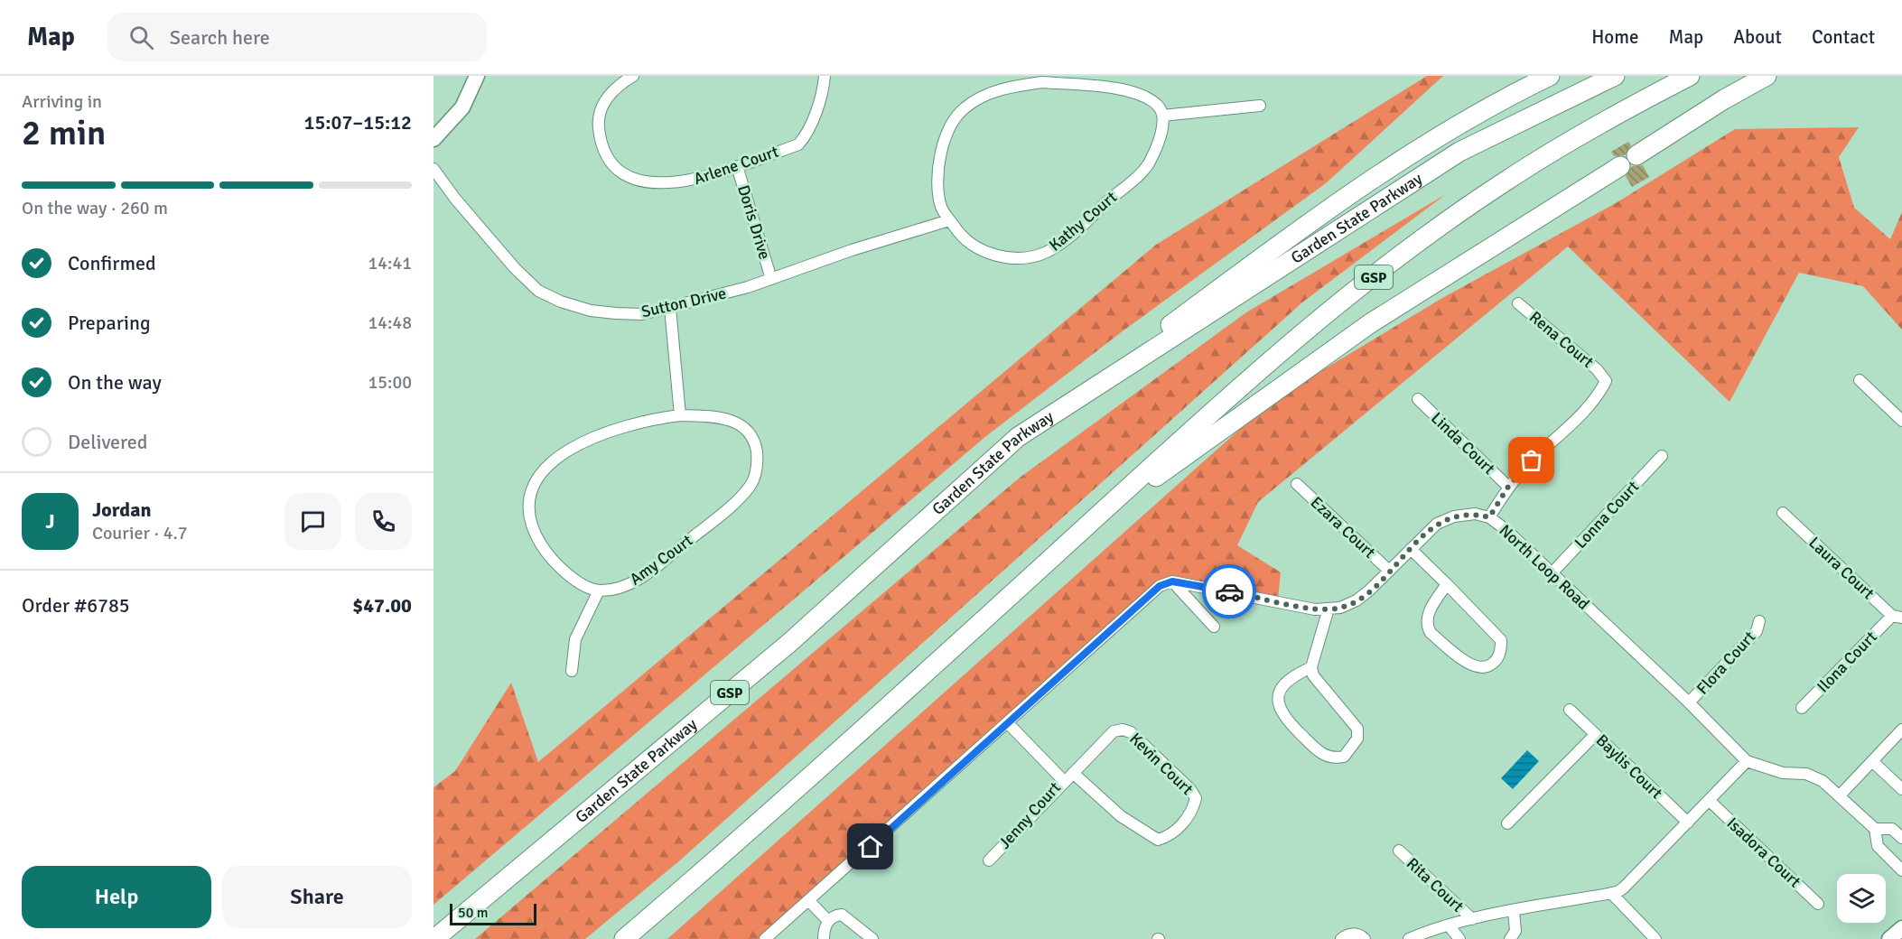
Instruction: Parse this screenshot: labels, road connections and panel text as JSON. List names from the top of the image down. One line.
{"streets":{"highway":["Garden State Parkway","GSP"],"street":["Arlene Court","Kathy Court","Doris Drive","Sutton Drive","Rena Court","Linda Court","Lonna Court","Ezara Court","Amy Court","North Loop Road","Laura Court","Ilona Court","Flora Court","Kevin Court","Baylis Court","Jenny Court","Isadora Court","Rita Court"]},"crossings":[["Arlene Court","Doris Drive"],["Kathy Court","Sutton Drive"],["Doris Drive","Sutton Drive"],["Rena Court","Linda Court"],["Lonna Court","North Loop Road"],["Ezara Court","North Loop Road"],["North Loop Road","Flora Court"],["Laura Court","Ilona Court"],["Kevin Court","Jenny Court"]],"scale_bar":"50 m","page":{"header":"Map","search":"Search here","nav":["Home","Map","About","Contact"],"heading":["2 min","Arriving in","15:07–15:12"],"panel":["Jordan","Courier · 4.7","Order #6785","$47.00"],"bar":"On the way · 260 m","list":[["Confirmed","14:41"],["Preparing","14:48"],["On the way","15:00"],"Delivered"],"round":"J","buttons":["Help","Share"],"scale":"50 m"}}
